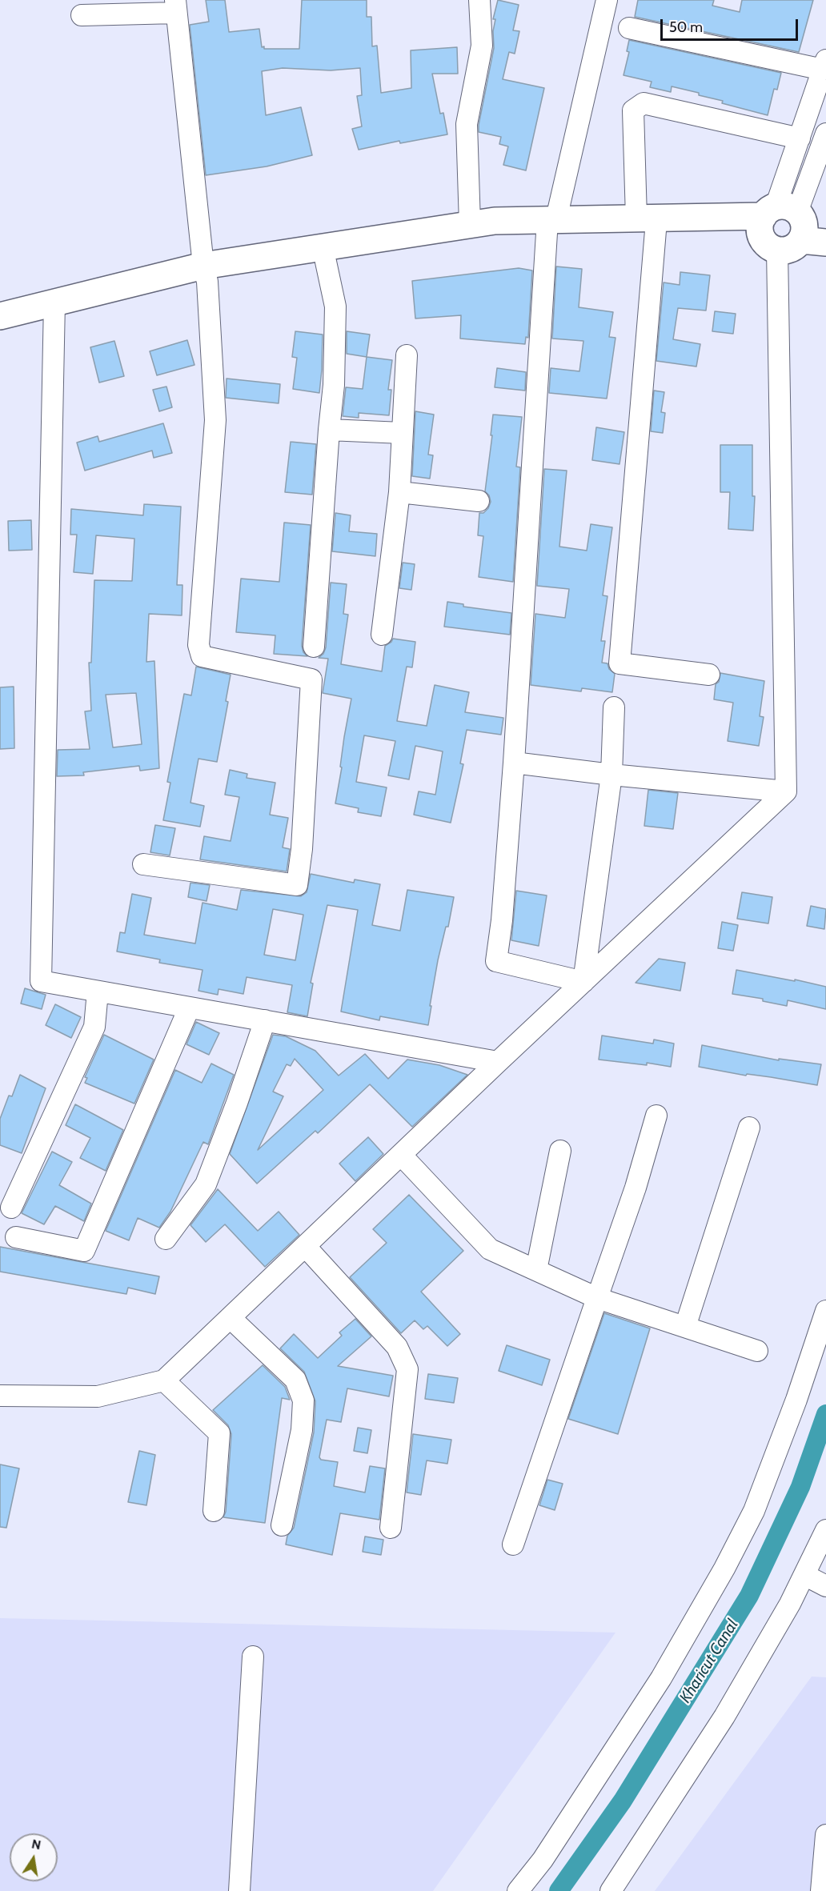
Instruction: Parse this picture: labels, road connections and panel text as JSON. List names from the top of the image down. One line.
{"water":["Kharicut Canal"],"scale_bar":"50 m","north":"top"}
